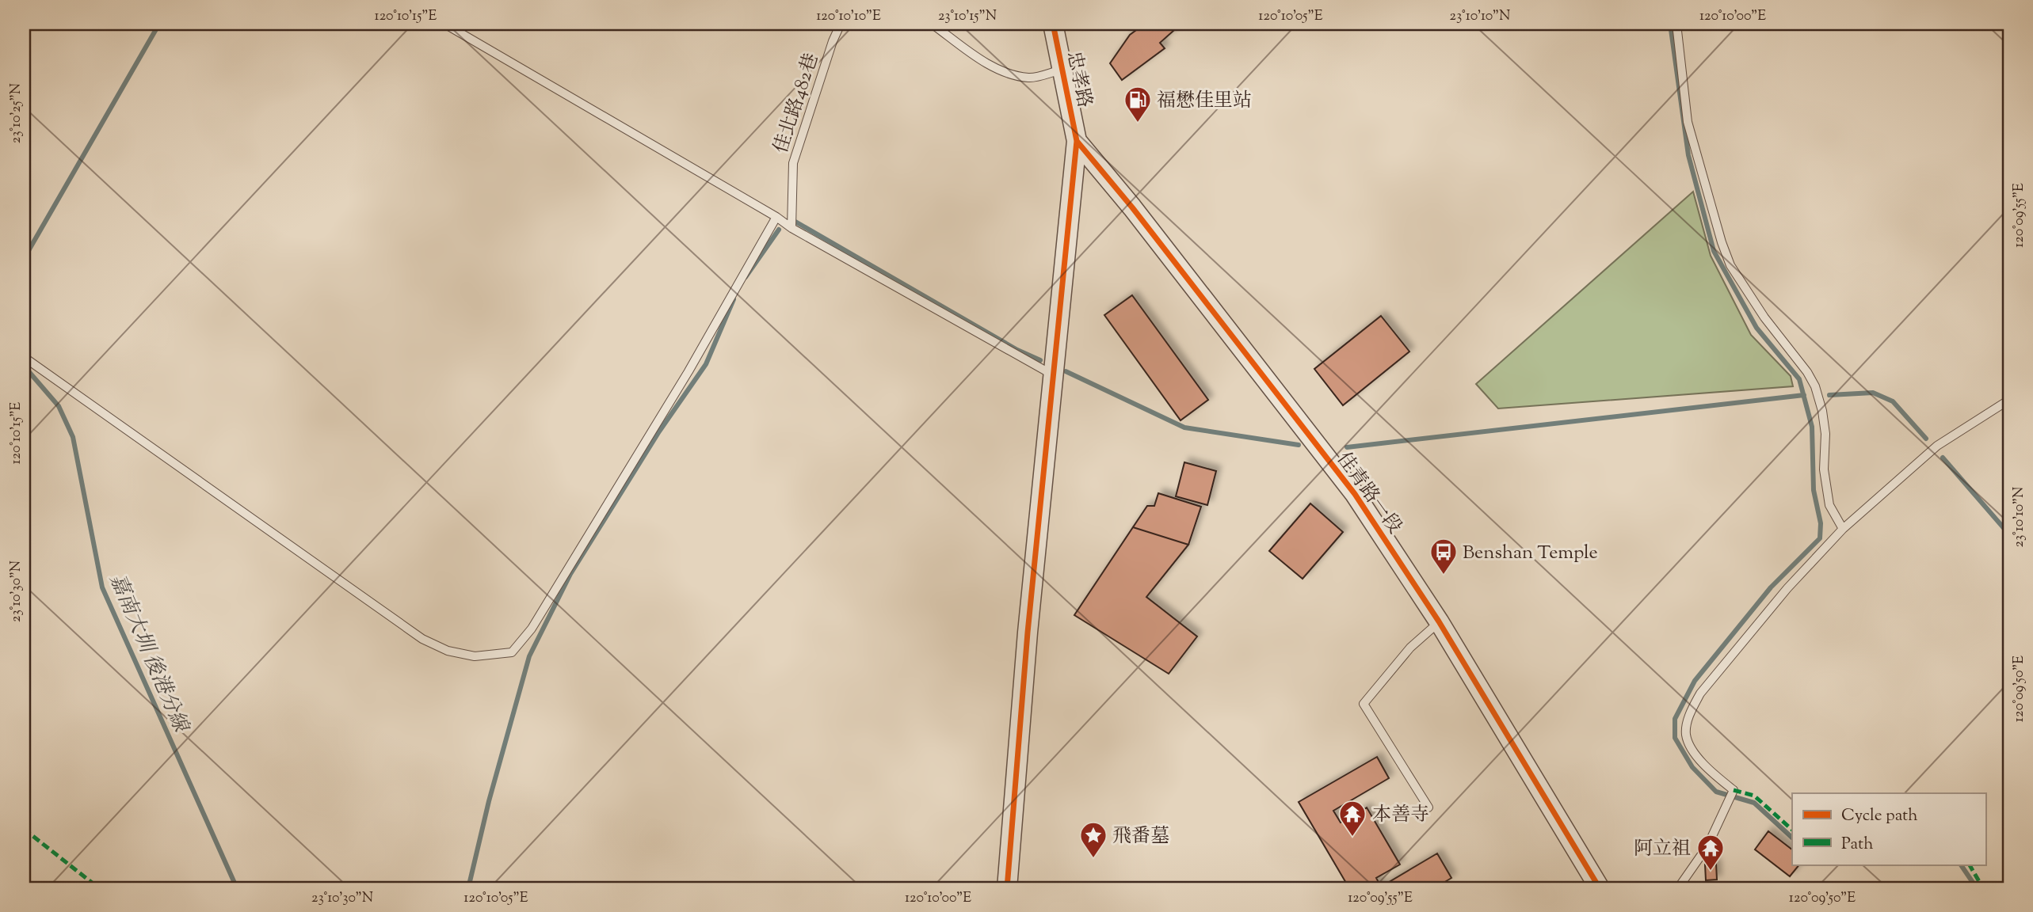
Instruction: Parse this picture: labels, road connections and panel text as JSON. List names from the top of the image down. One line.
{"streets":{"street":["忠孝路","佳青路一段"],"lane":["佳北路482巷"]},"crossings":[["忠孝路","佳青路一段"]],"water":["嘉南大圳 後港分線"],"places":{"fuel station":["福懋佳里站"],"bus stop":["Benshan Temple"],"temple":["本善寺","阿立祖"],"place":["飛番墓"]},"legend":["Cycle path","Path"],"coordinates":["120°10'15\"E","120°10'10\"E","23°10'15\"N","120°10'05\"E","23°10'10\"N","120°10'00\"E","23°10'25\"N","120°09'55\"E","23°10'30\"N","120°09'50\"E"]}
